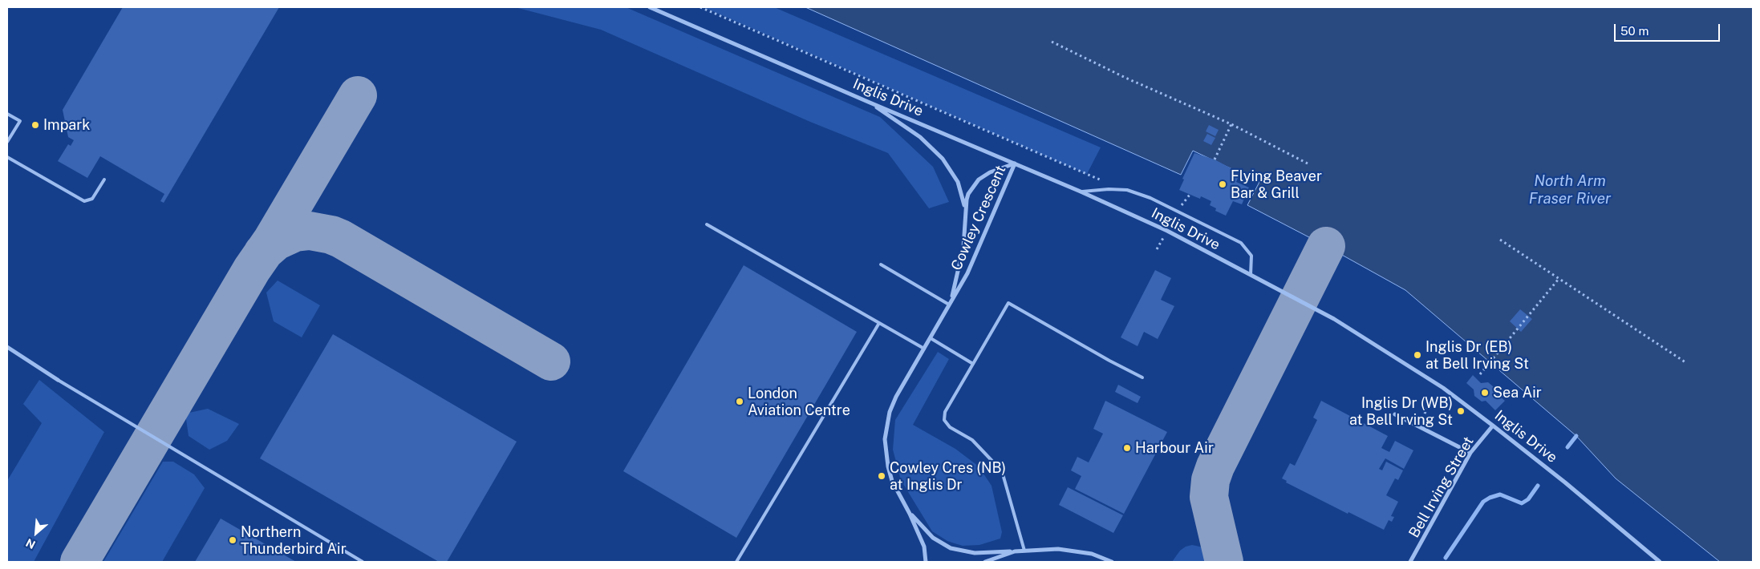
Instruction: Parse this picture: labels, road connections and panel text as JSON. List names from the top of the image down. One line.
{"streets":{"street":["Inglis Drive","Cowley Crescent","Bell Irving Street"]},"crossings":[["Inglis Drive","Cowley Crescent"],["Inglis Drive","Bell Irving Street"]],"water":["North Arm Fraser River"],"places":["Impark","Flying Beaver Bar & Grill","Inglis Dr (EB) at Bell Irving St","Sea Air","London Aviation Centre","Inglis Dr (WB) at Bell Irving St","Harbour Air","Cowley Cres (NB) at Inglis Dr","Northern Thunderbird Air"],"scale_bar":"50 m","north":"bottom left"}
